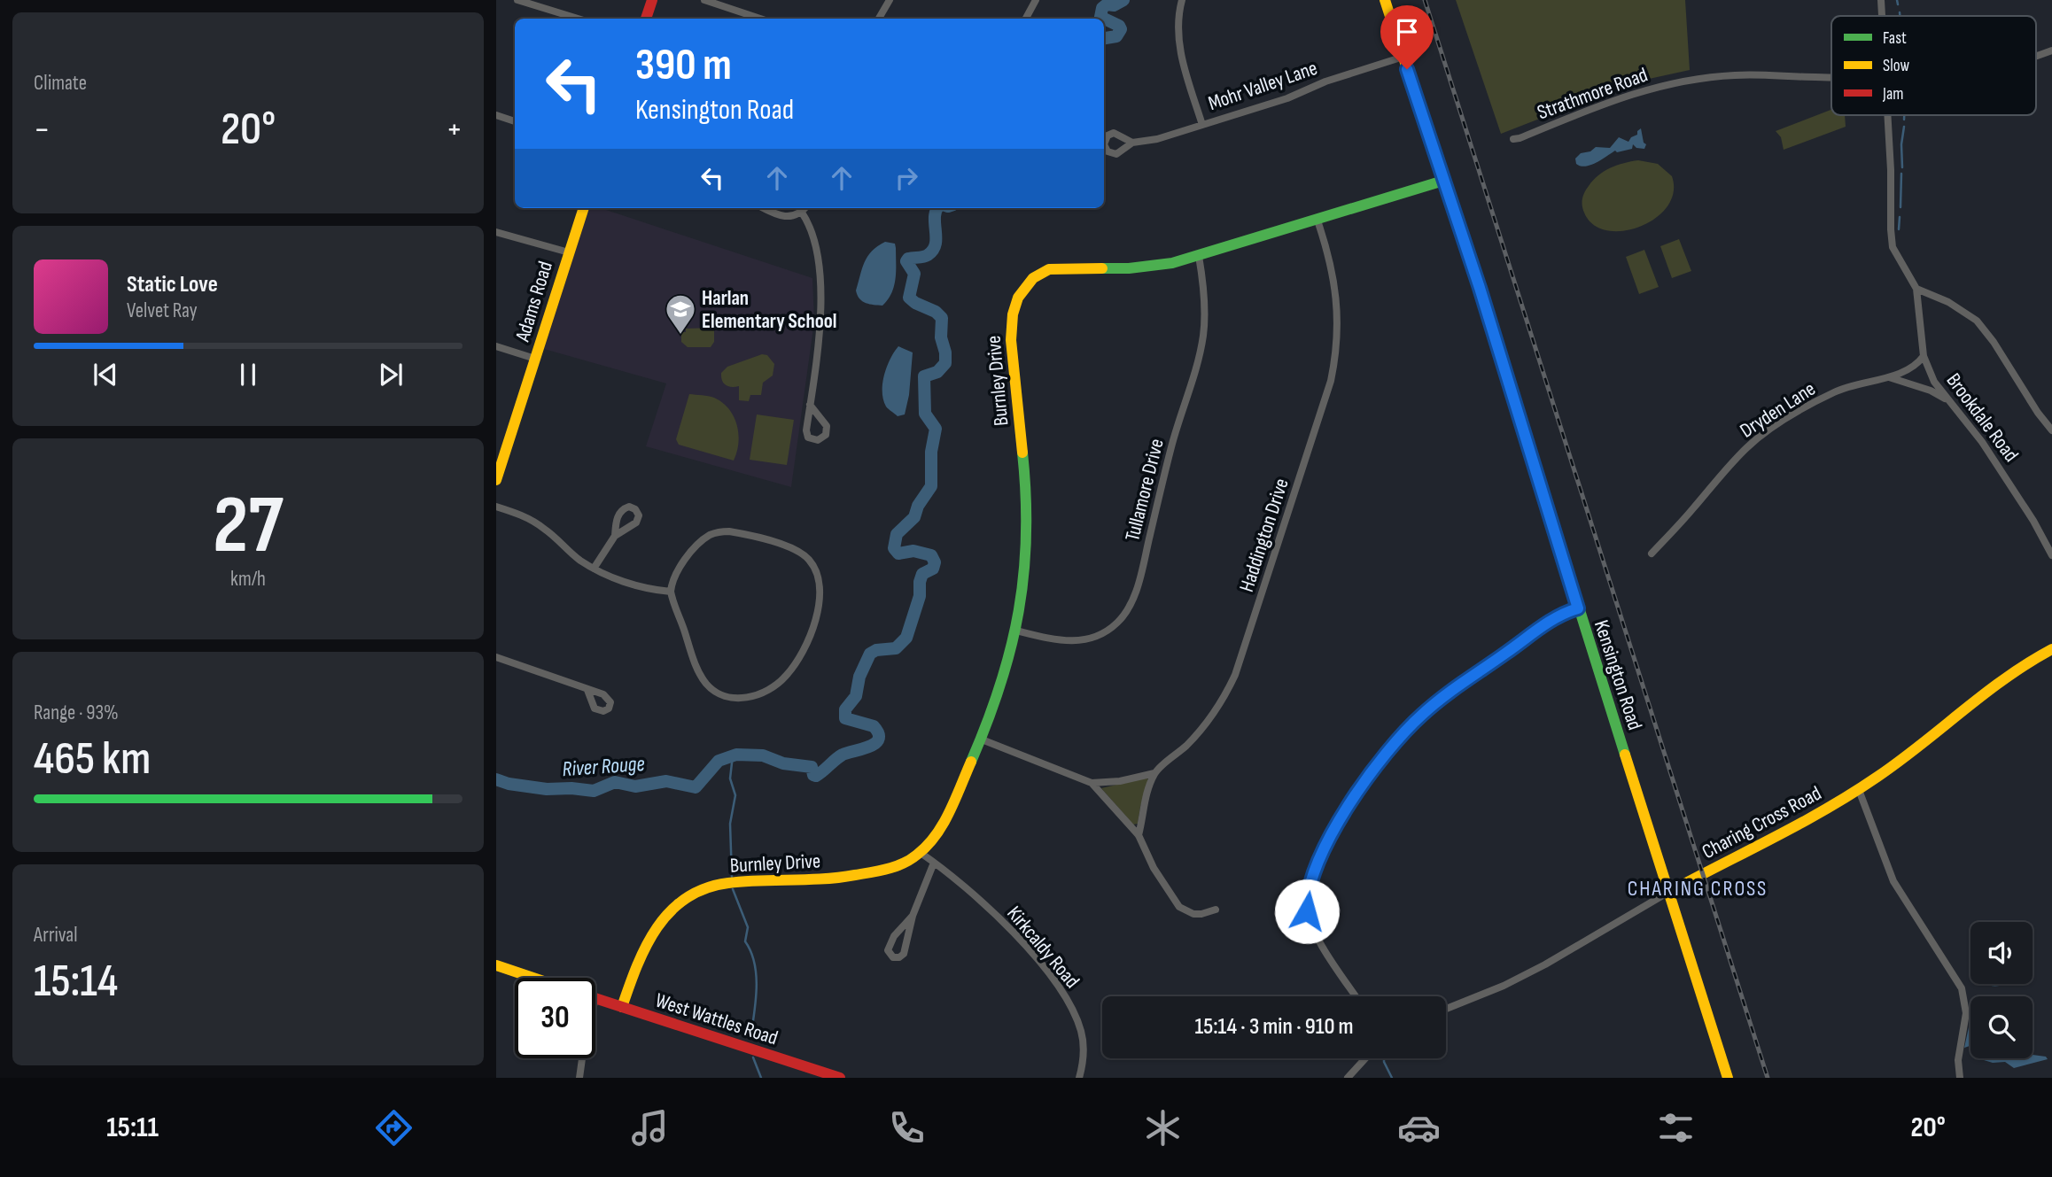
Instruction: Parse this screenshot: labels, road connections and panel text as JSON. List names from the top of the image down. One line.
{"streets":{"street":["Mohr Valley Lane","Strathmore Road","Adams Road","Burnley Drive","Dryden Lane","Brookdale Road","Tullamore Drive","Haddington Drive","Kensington Road","Charing Cross Road","Kirkcaldy Road","West Wattles Road"]},"crossings":[["Mohr Valley Lane","Kensington Road"],["Burnley Drive","Tullamore Drive"],["Burnley Drive","Haddington Drive"],["Burnley Drive","Kensington Road"],["Burnley Drive","West Wattles Road"],["Dryden Lane","Brookdale Road"],["Kensington Road","Charing Cross Road"]],"districts":["CHARING CROSS"],"water":["River Rouge"],"places":{"school or university":["Harlan Elementary School"]},"legend":["Fast","Slow","Jam"],"page":{"tile":["Climate",["27","km/h"],["Range · 93%","465 km"],["Arrival","15:14"]],"turn":["390 m","Kensington Road"],"heat":["−","20°","+"],"song":["Static Love","Velvet Ray"],"limit":"30","trip":"15:14 · 3 min · 910 m","tabs":["15:11","20°"]}}
